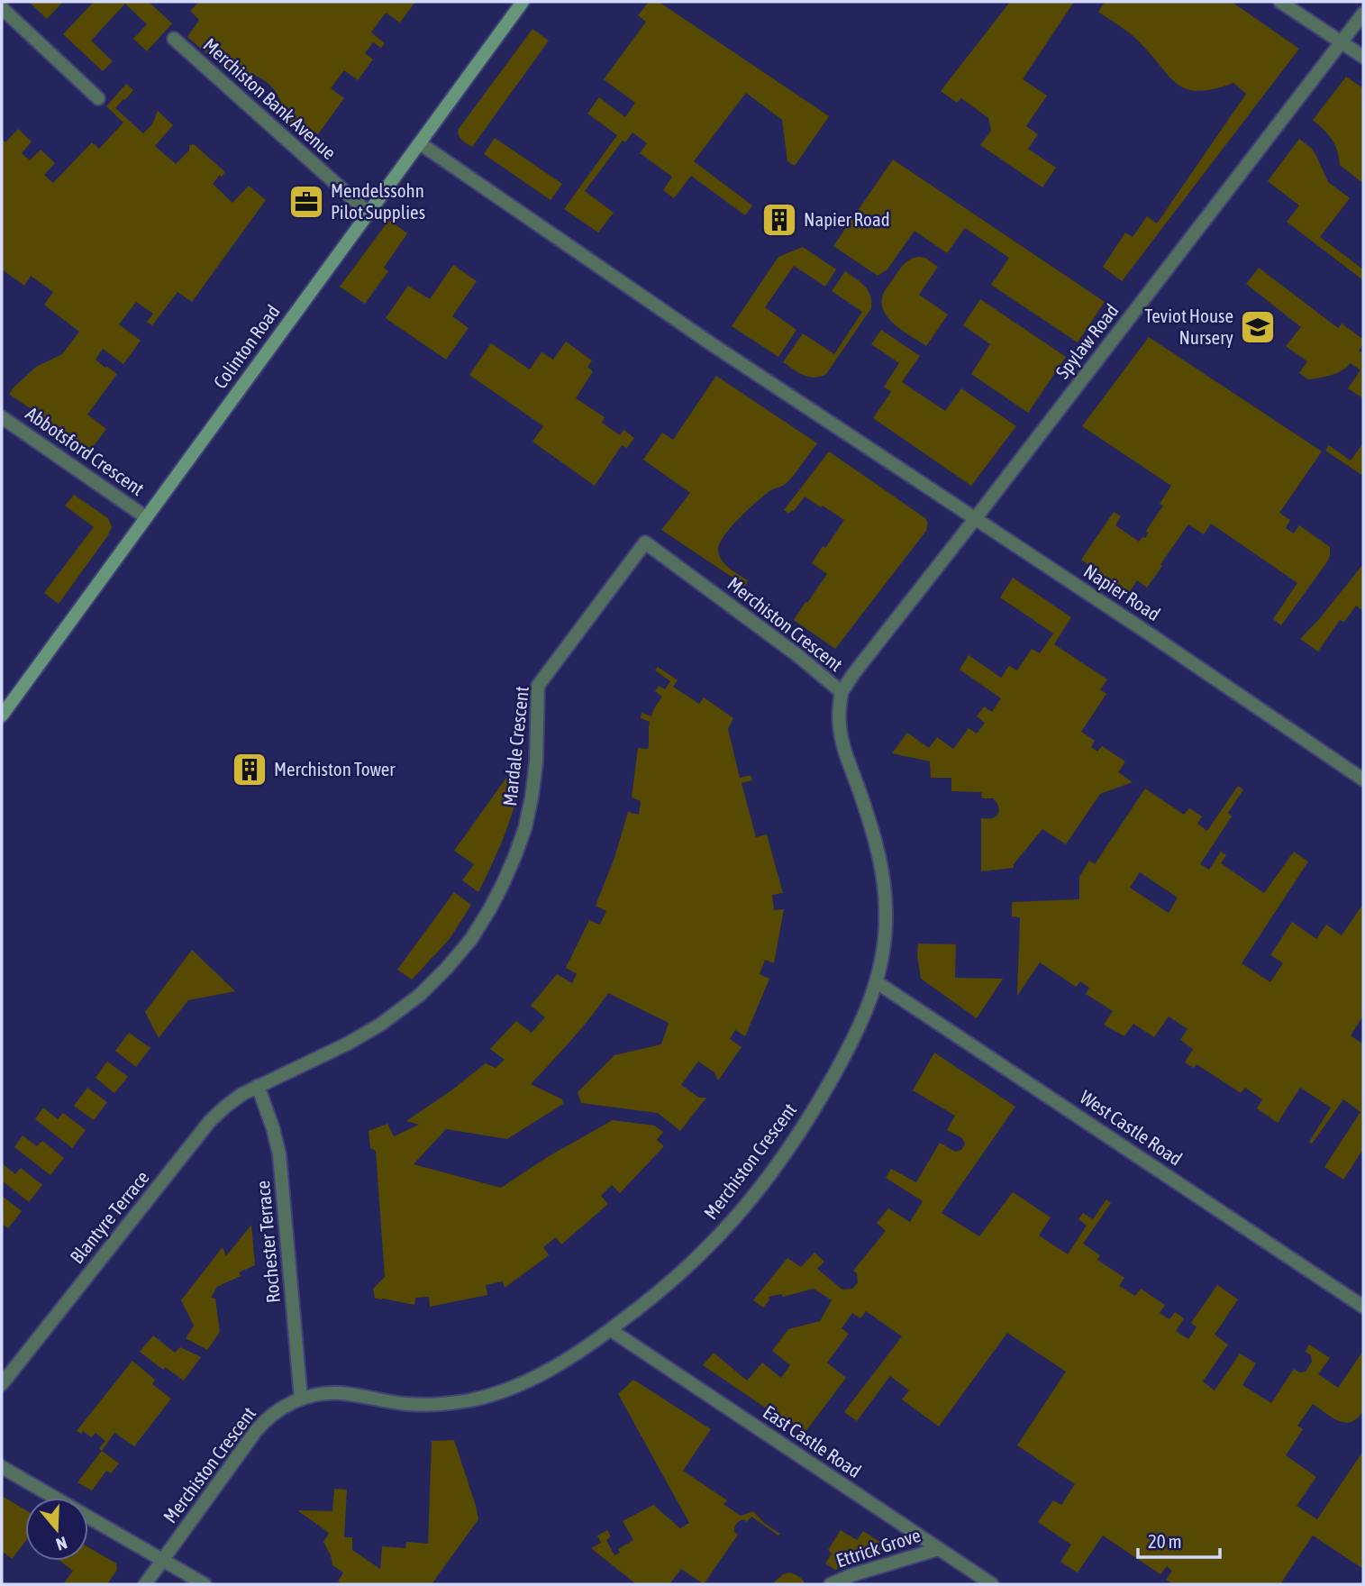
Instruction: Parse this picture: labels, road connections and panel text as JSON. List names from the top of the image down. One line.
{"streets":{"street":["Merchiston Bank Avenue","Spylaw Road","Colinton Road","Abbotsford Crescent","Napier Road","Merchiston Crescent","Mardale Crescent","West Castle Road","Blantyre Terrace","Rochester Terrace","East Castle Road","Ettrick Grove"]},"crossings":[["Merchiston Bank Avenue","Colinton Road"],["Spylaw Road","Napier Road"],["Spylaw Road","Merchiston Crescent"],["Colinton Road","Abbotsford Crescent"],["Colinton Road","Napier Road"],["Merchiston Crescent","Mardale Crescent"],["Merchiston Crescent","West Castle Road"],["Merchiston Crescent","Rochester Terrace"],["Merchiston Crescent","East Castle Road"],["Mardale Crescent","Blantyre Terrace"],["Mardale Crescent","Rochester Terrace"],["Blantyre Terrace","Rochester Terrace"],["East Castle Road","Ettrick Grove"]],"places":{"office":["Mendelssohn Pilot Supplies"],"building":["Napier Road","Merchiston Tower"],"school or university":["Teviot House Nursery"]},"scale_bar":"20 m","north":"bottom"}
